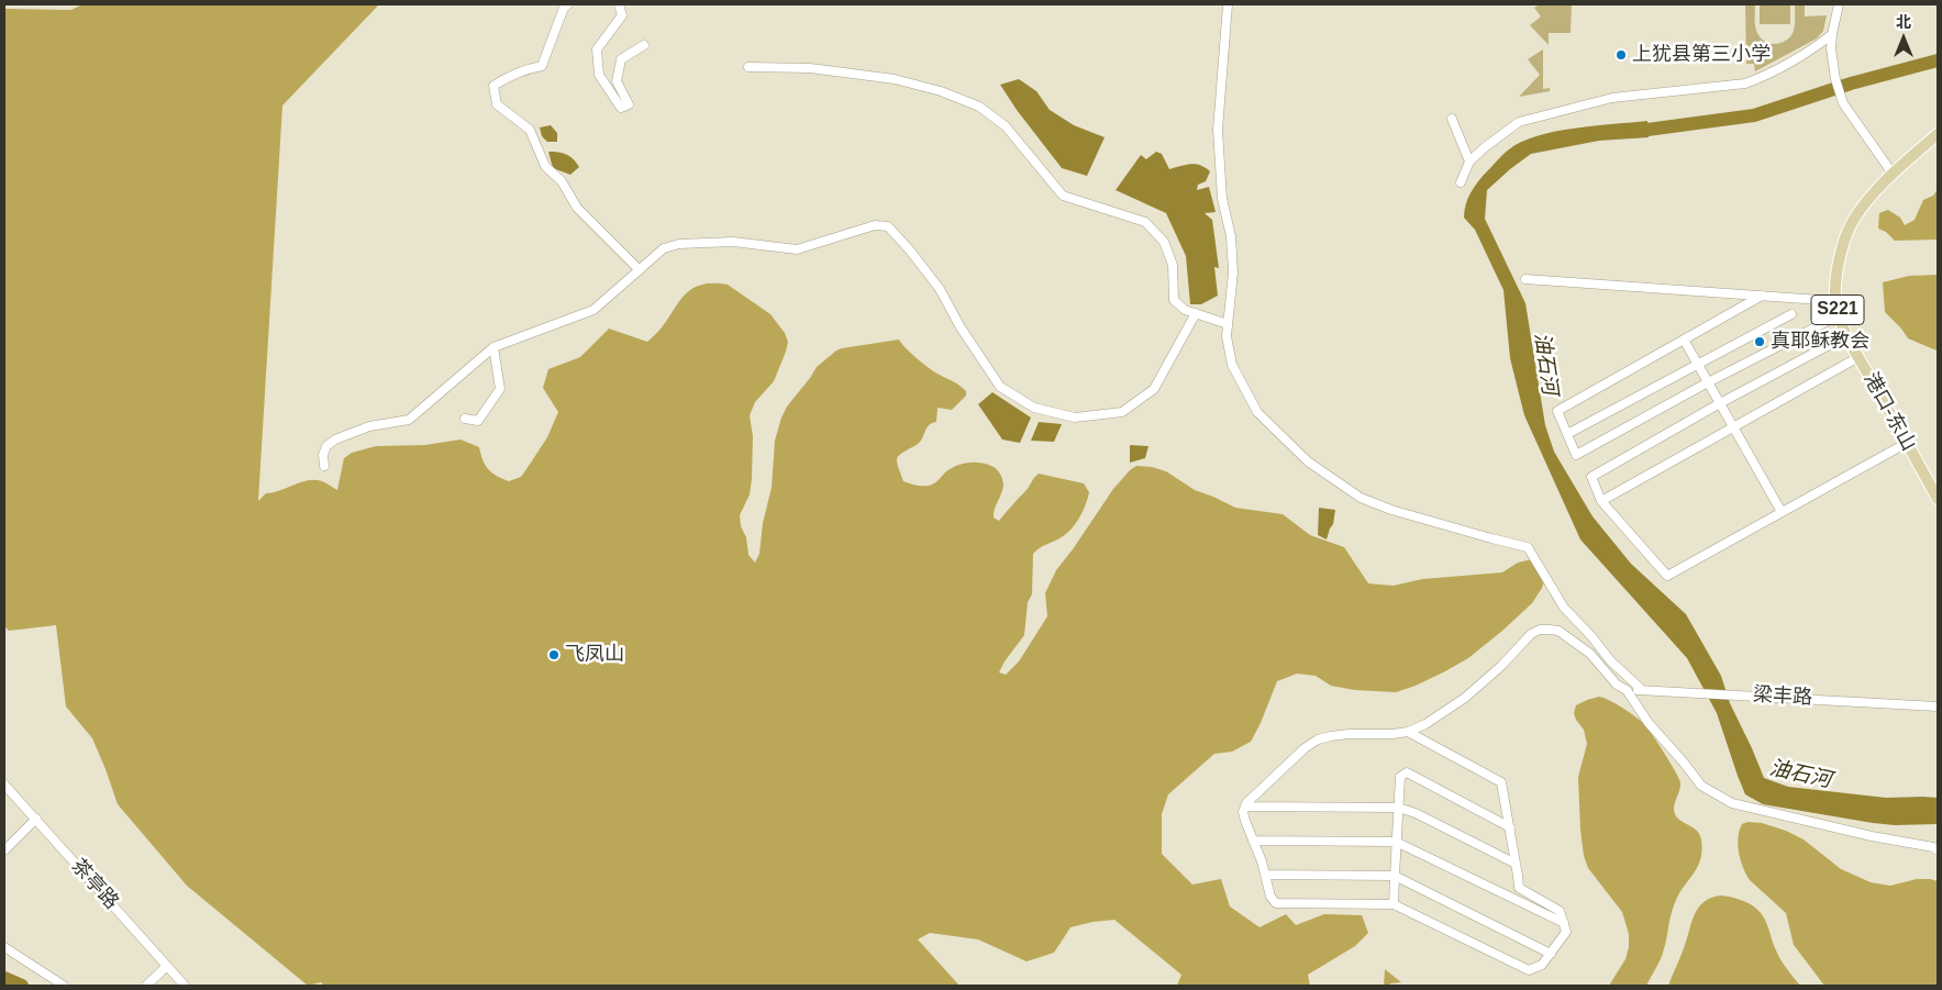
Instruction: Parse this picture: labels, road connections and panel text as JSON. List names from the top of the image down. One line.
{"streets":{"main road":["S221","港口-东山"],"street":["梁丰路","茶亭路"]},"water":["油石河"],"places":["上犹县第三小学","真耶稣教会","飞凤山"],"north":"top"}
